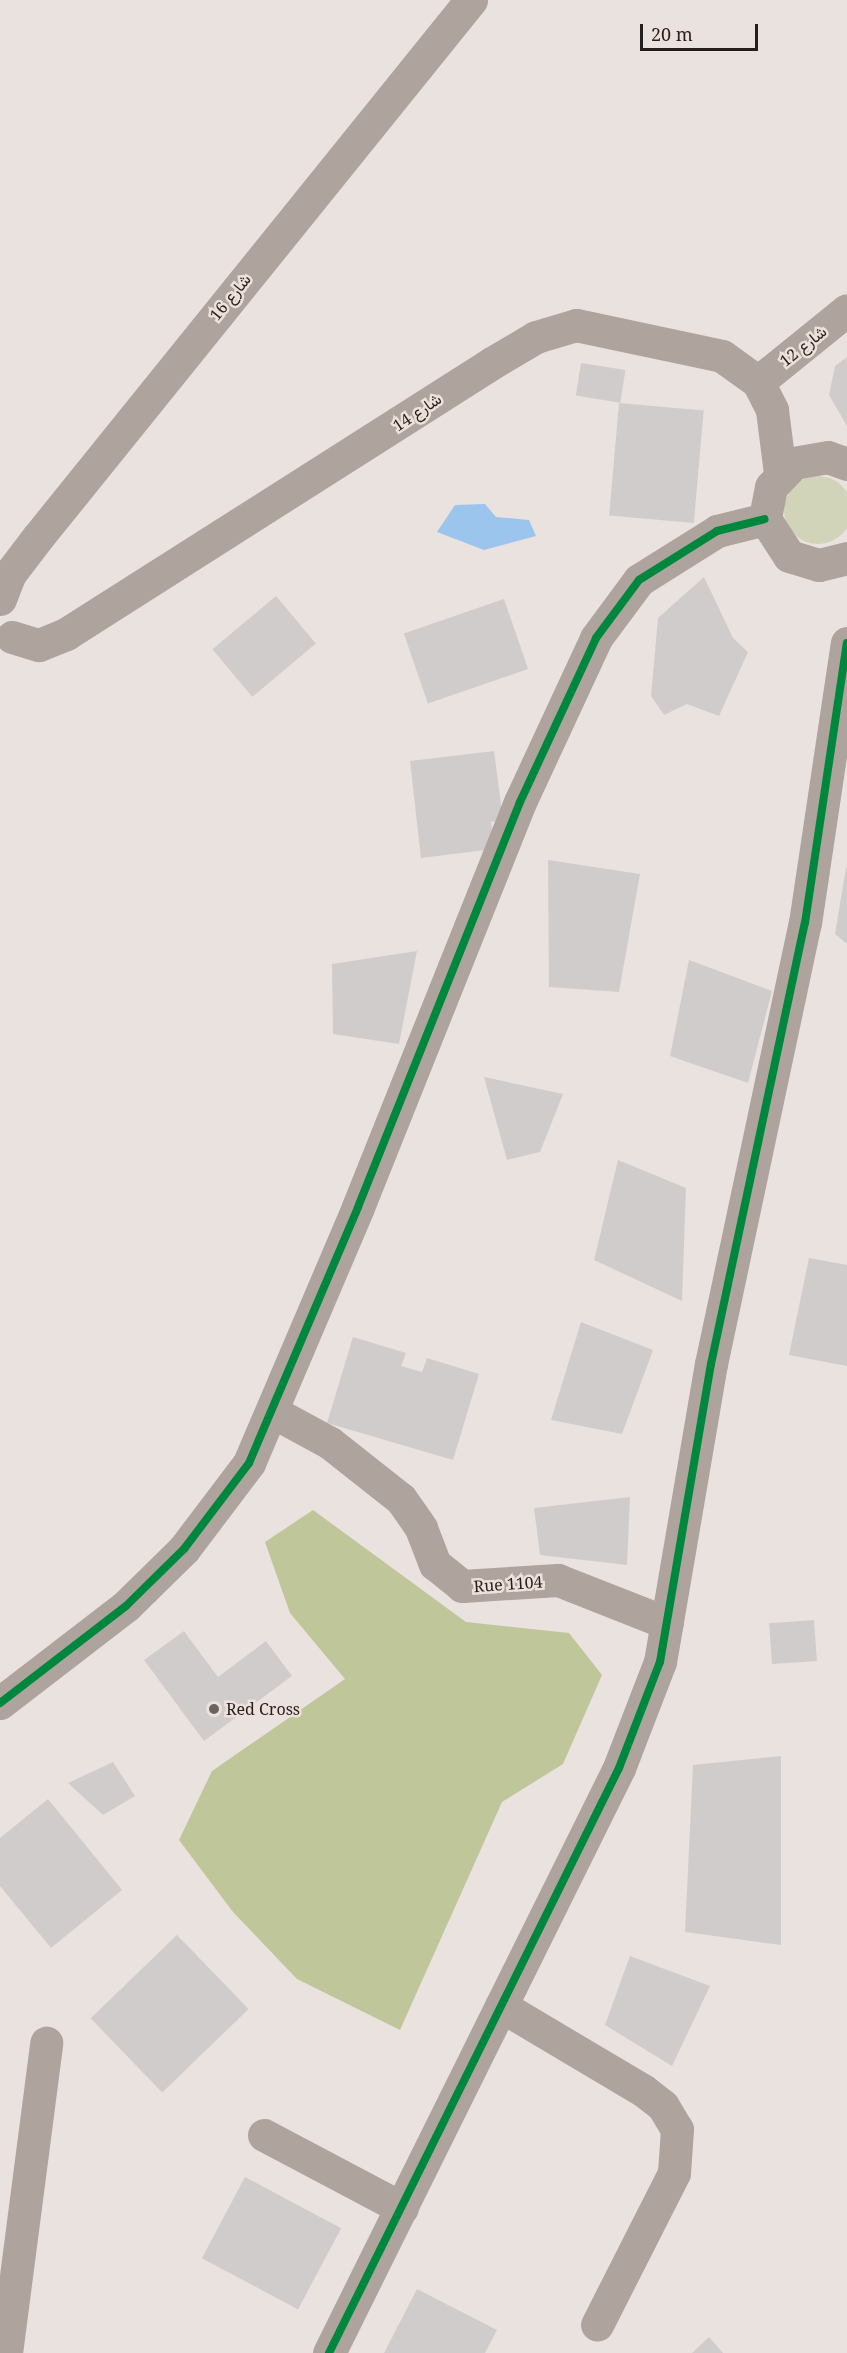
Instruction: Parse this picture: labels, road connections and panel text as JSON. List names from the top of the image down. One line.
{"streets":{"street":["شارع 16","شارع 12","شارع 14","Rue 1104"]},"crossings":[["شارع 16","شارع 14"],["شارع 12","شارع 14"]],"places":["Red Cross"],"scale_bar":"20 m"}
